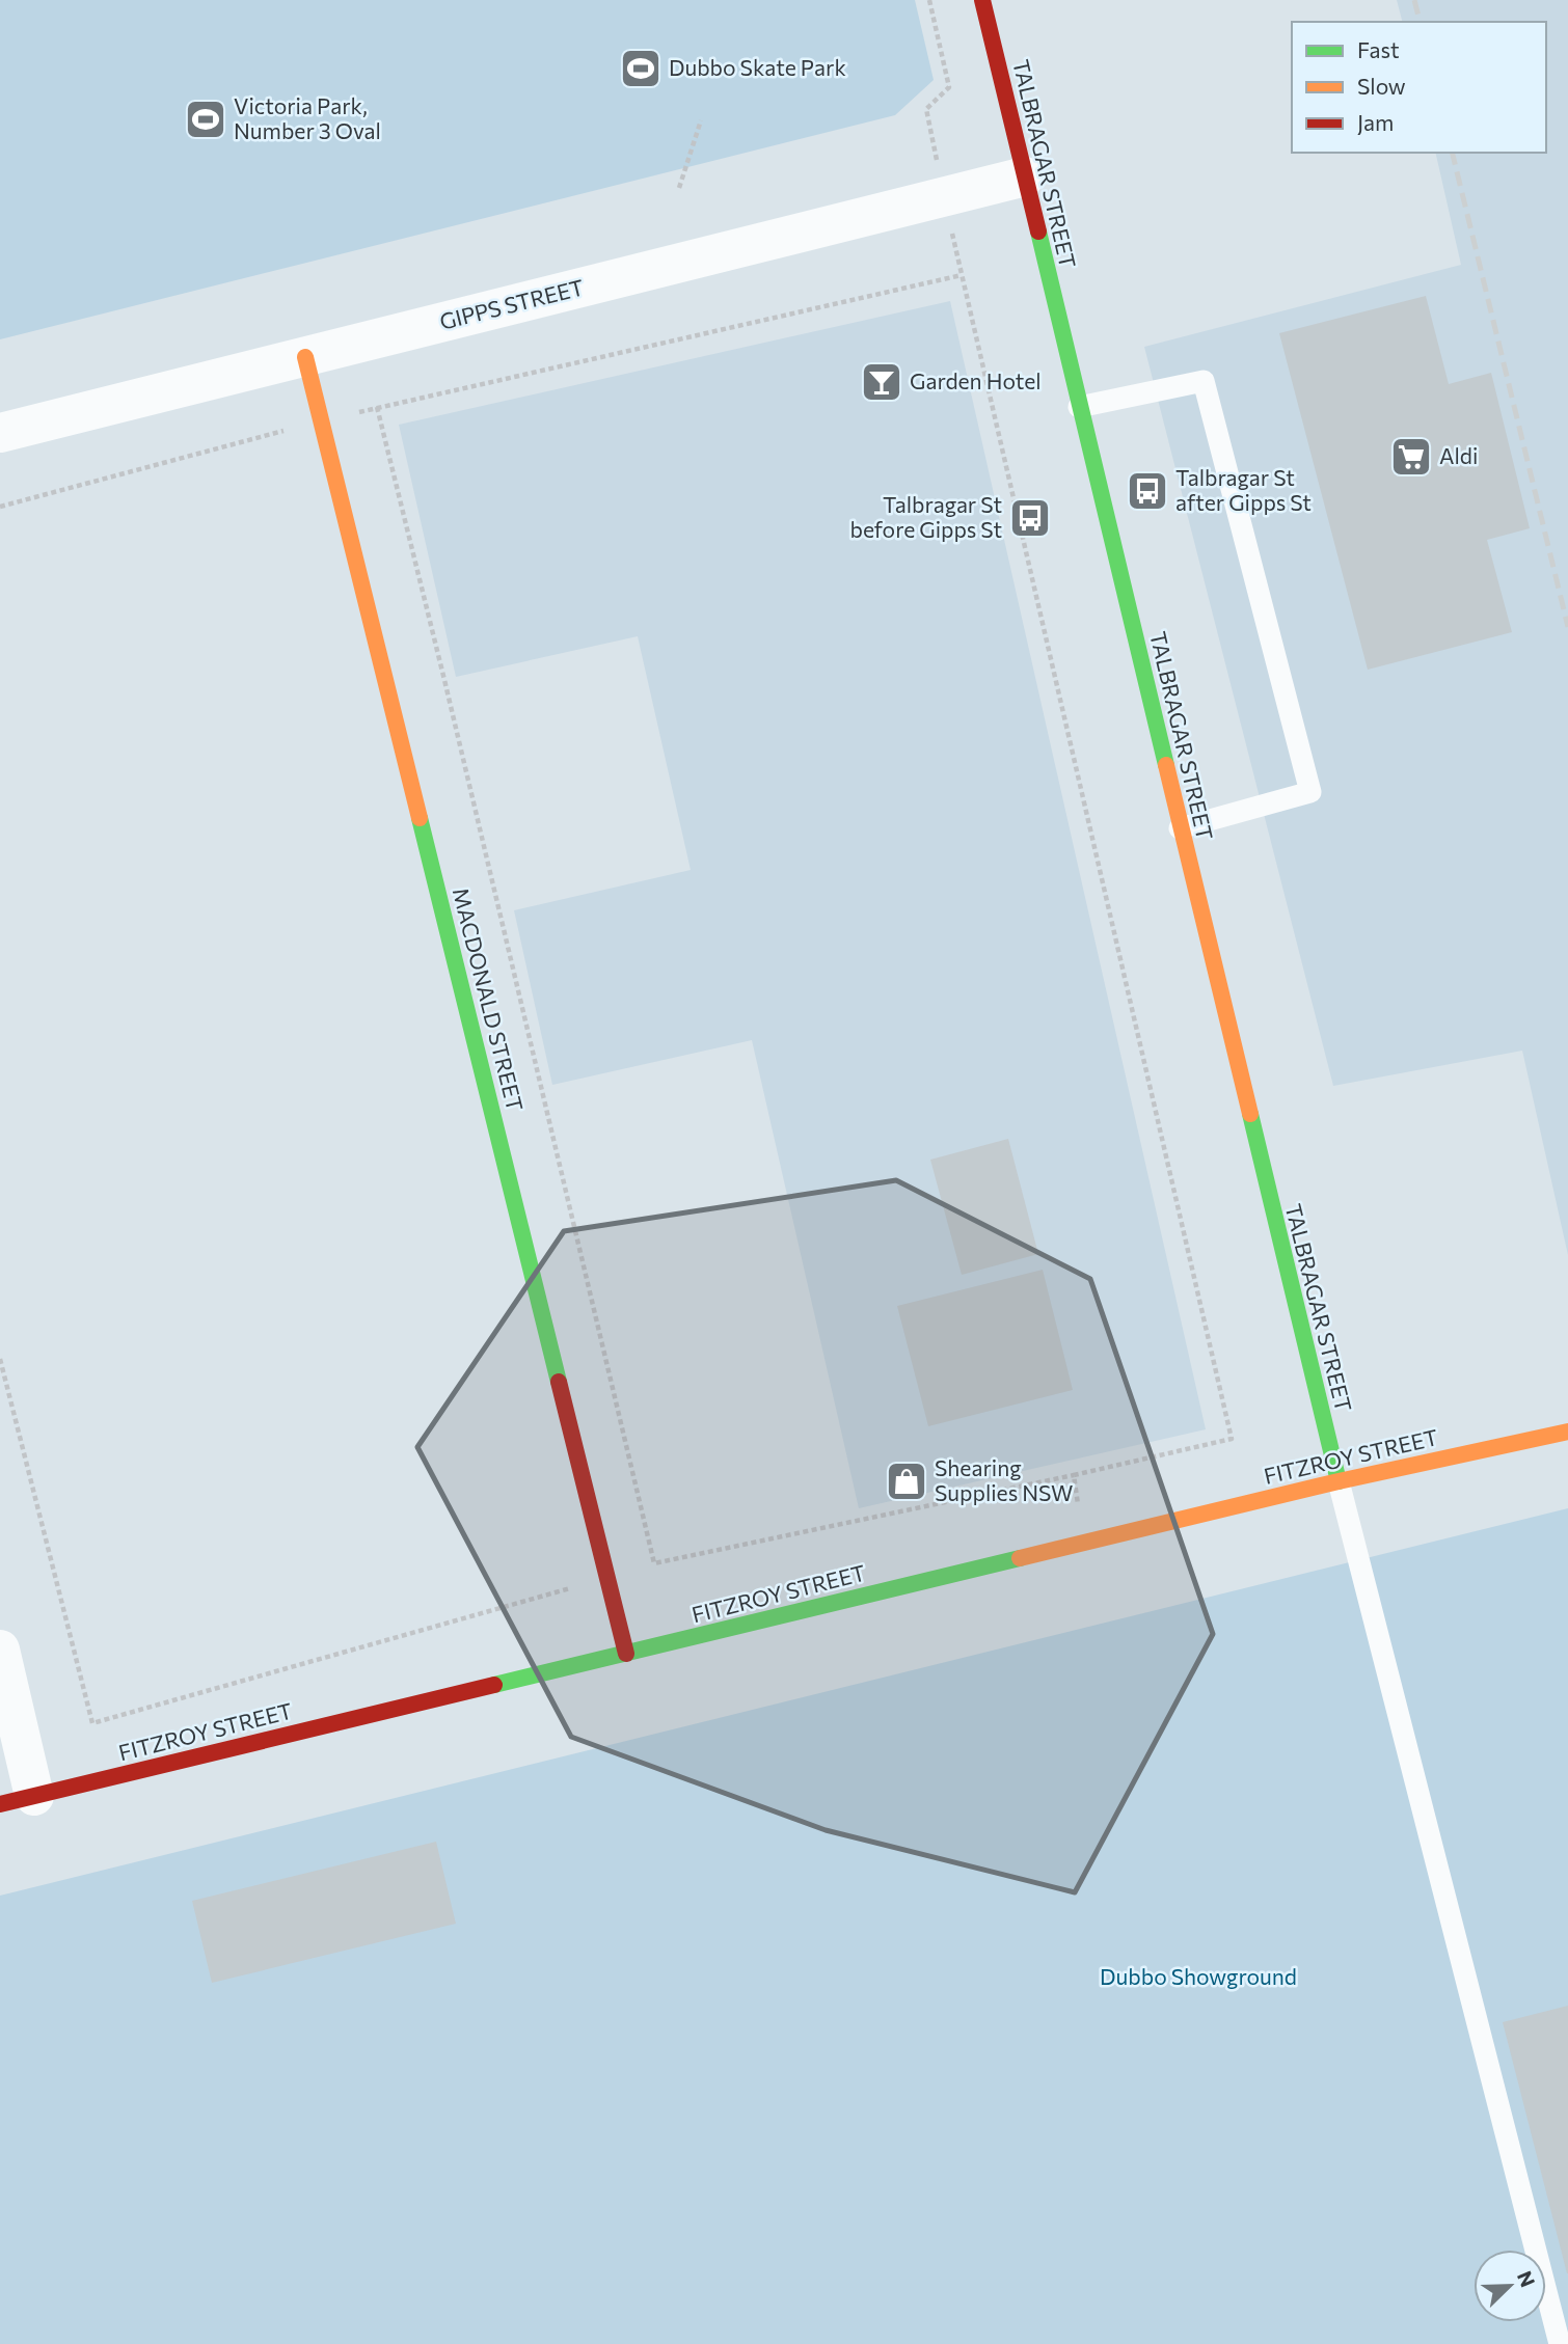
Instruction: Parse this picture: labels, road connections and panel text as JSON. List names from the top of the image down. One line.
{"streets":{"street":["TALBRAGAR STREET","GIPPS STREET","MACDONALD STREET","FITZROY STREET"]},"crossings":[["TALBRAGAR STREET","GIPPS STREET"],["TALBRAGAR STREET","FITZROY STREET"],["GIPPS STREET","MACDONALD STREET"],["MACDONALD STREET","FITZROY STREET"]],"parks":["Dubbo Showground"],"places":{"sports":["Dubbo Skate Park","Victoria Park, Number 3 Oval"],"bar":["Garden Hotel"],"supermarket":["Aldi"],"bus stop":["Talbragar St after Gipps St","Talbragar St before Gipps St"],"shop":["Shearing Supplies NSW"]},"legend":["Fast","Slow","Jam"],"north":"top right"}
